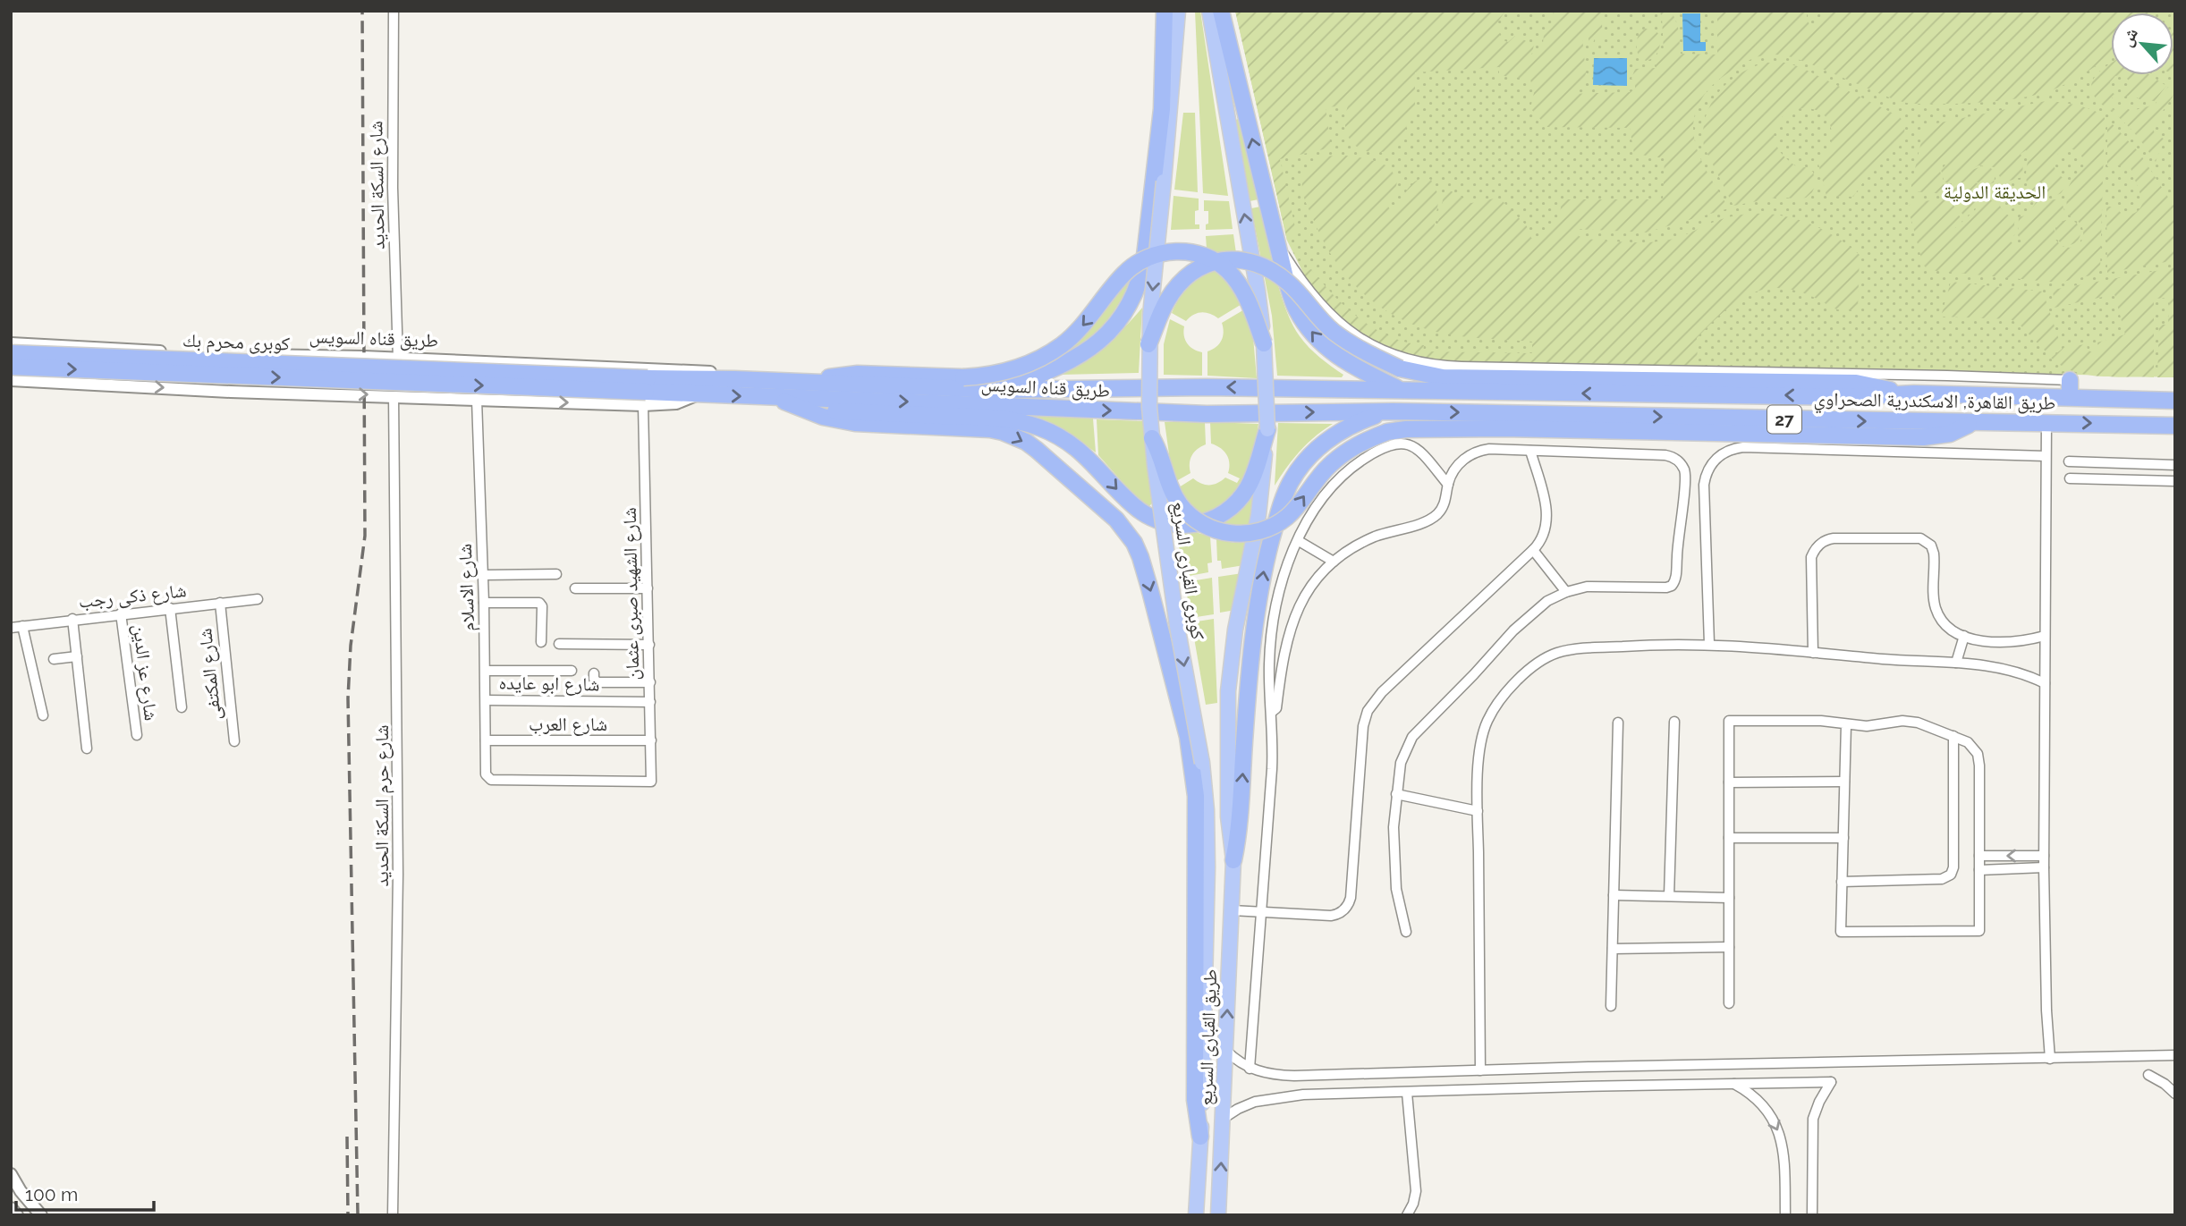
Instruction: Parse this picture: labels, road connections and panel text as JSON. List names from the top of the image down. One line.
{"streets":{"highway":["طريق قناه السويس","كوبرى محرم بك","طريق القاهرة, الاسكندرية الصحراوي","27","كوبرى القبارى السريع","طريق القبارى السريع"],"street":["شارع السكة الحديد","شارع الاسلام","شارع الشهيد صبرى عثمان","شارع ذكى رجب","شارع عز الدين","شارع المكتفى","شارع ابو عايده","شارع العرب","شارع حرم السكة الحديد"]},"crossings":[["شارع السكة الحديد","طريق قناه السويس"],["طريق قناه السويس","كوبرى محرم بك"],["طريق قناه السويس","طريق القاهرة, الاسكندرية الصحراوي"],["طريق قناه السويس","شارع الاسلام"],["طريق قناه السويس","شارع الشهيد صبرى عثمان"],["طريق قناه السويس","شارع حرم السكة الحديد"],["كوبرى محرم بك","شارع الشهيد صبرى عثمان"],["كوبرى القبارى السريع","طريق القبارى السريع"],["شارع الاسلام","شارع الشهيد صبرى عثمان"],["شارع الاسلام","شارع ابو عايده"],["شارع الاسلام","شارع العرب"],["شارع الشهيد صبرى عثمان","شارع ابو عايده"],["شارع الشهيد صبرى عثمان","شارع العرب"],["شارع ذكى رجب","شارع عز الدين"],["شارع ذكى رجب","شارع المكتفى"]],"parks":["الحديقة الدولية"],"scale_bar":"100 m","north":"top left"}
